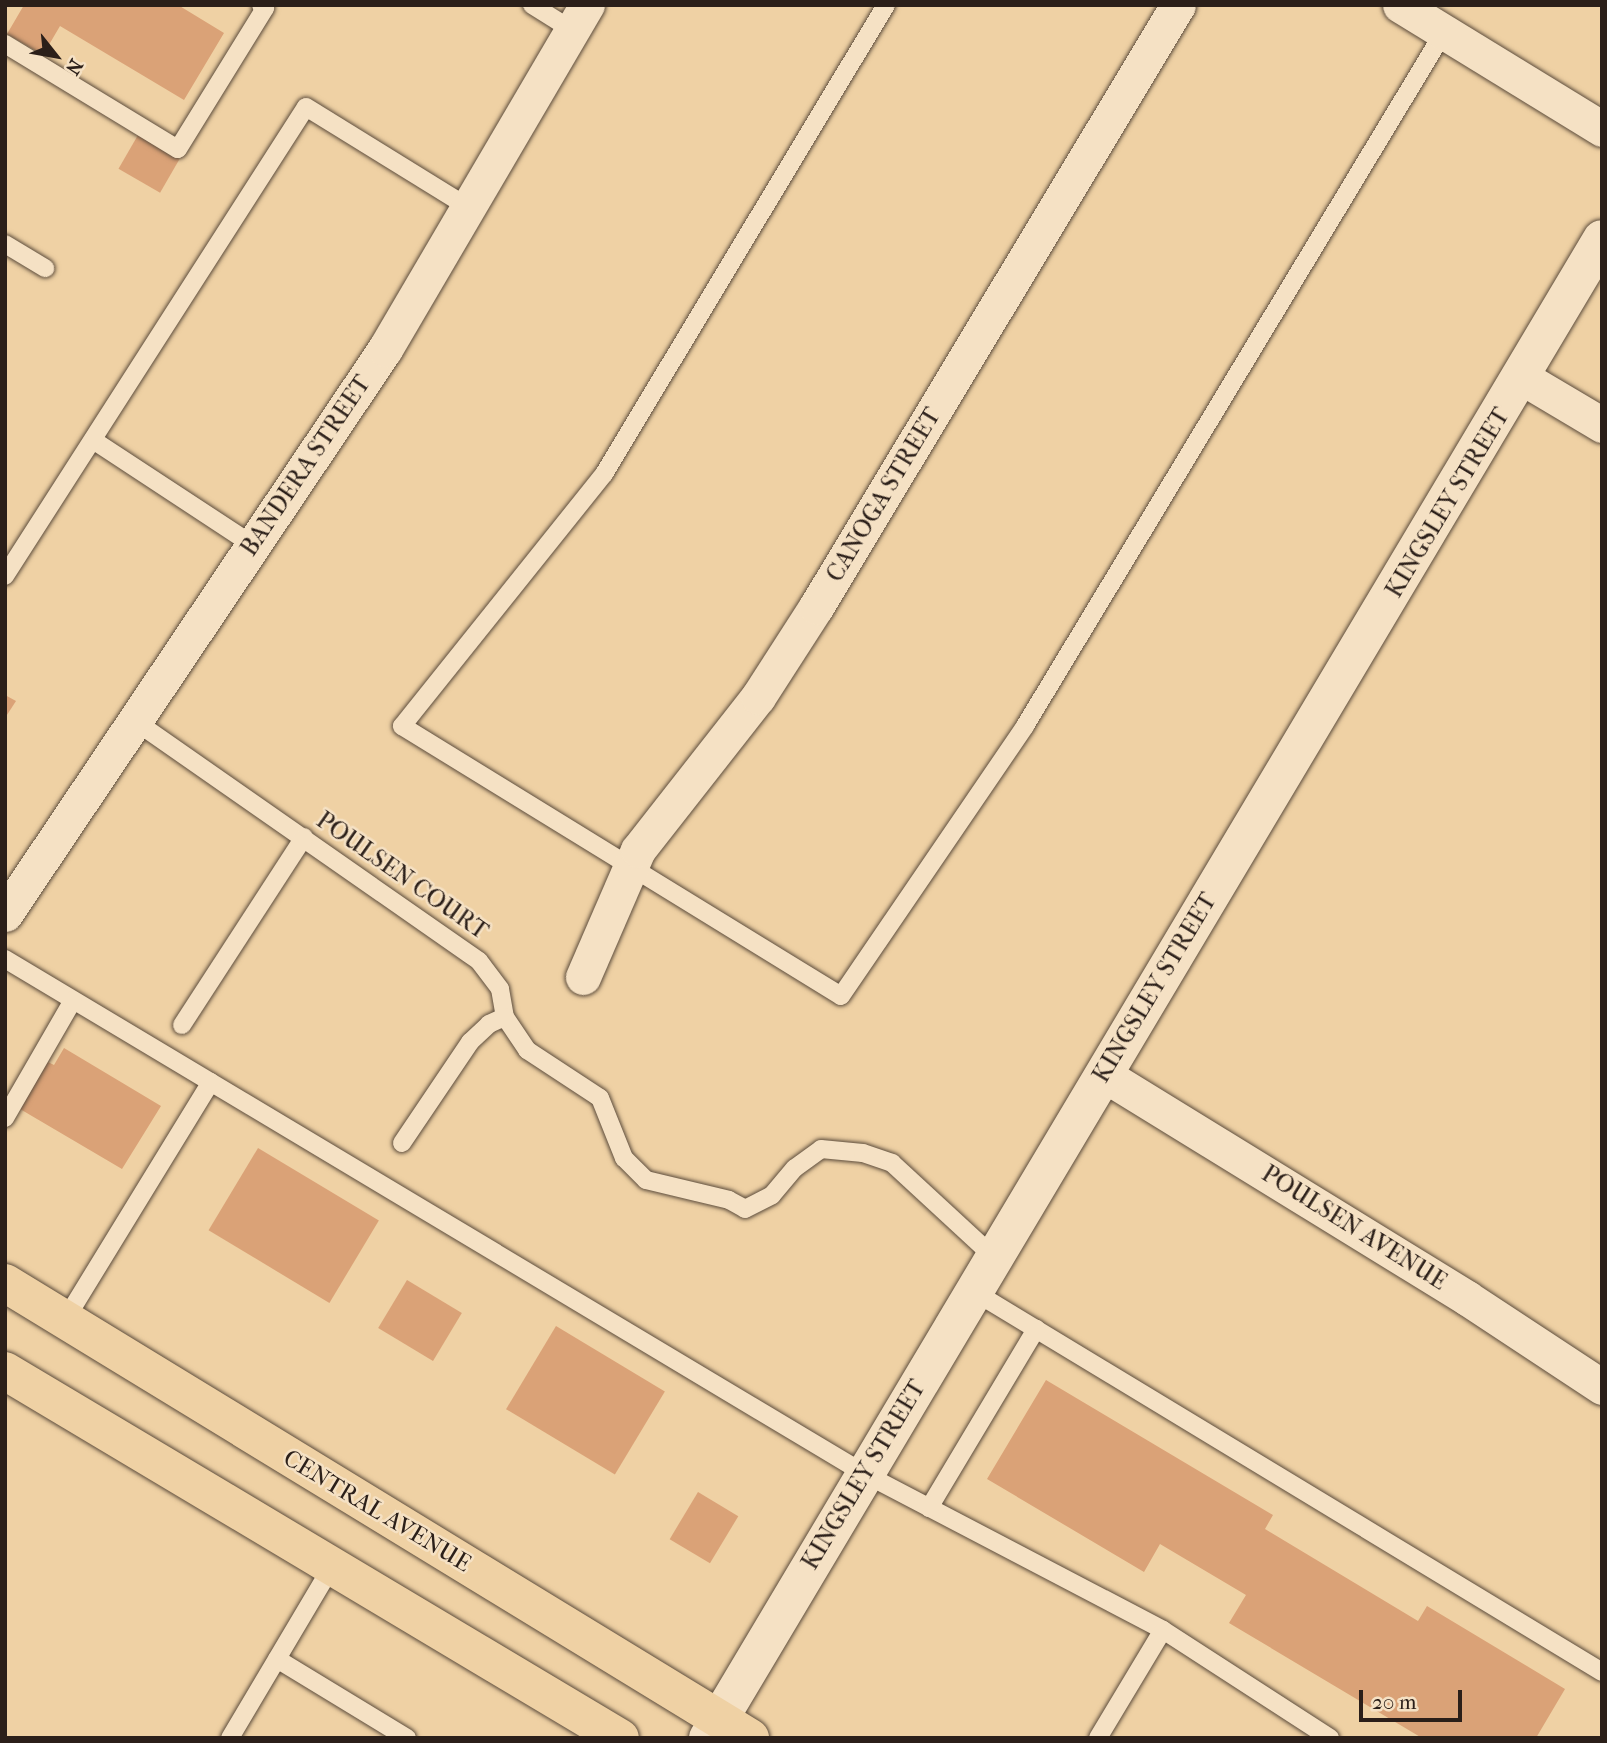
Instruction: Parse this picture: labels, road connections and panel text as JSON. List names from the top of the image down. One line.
{"streets":{"main road":["KINGSLEY STREET","CENTRAL AVENUE"],"street":["BANDERA STREET","CANOGA STREET","POULSEN AVENUE"],"lane":["POULSEN COURT"]},"crossings":[["BANDERA STREET","POULSEN COURT"],["KINGSLEY STREET","POULSEN COURT"],["KINGSLEY STREET","POULSEN AVENUE"],["KINGSLEY STREET","CENTRAL AVENUE"]],"scale_bar":"20 m","north":"bottom right"}
